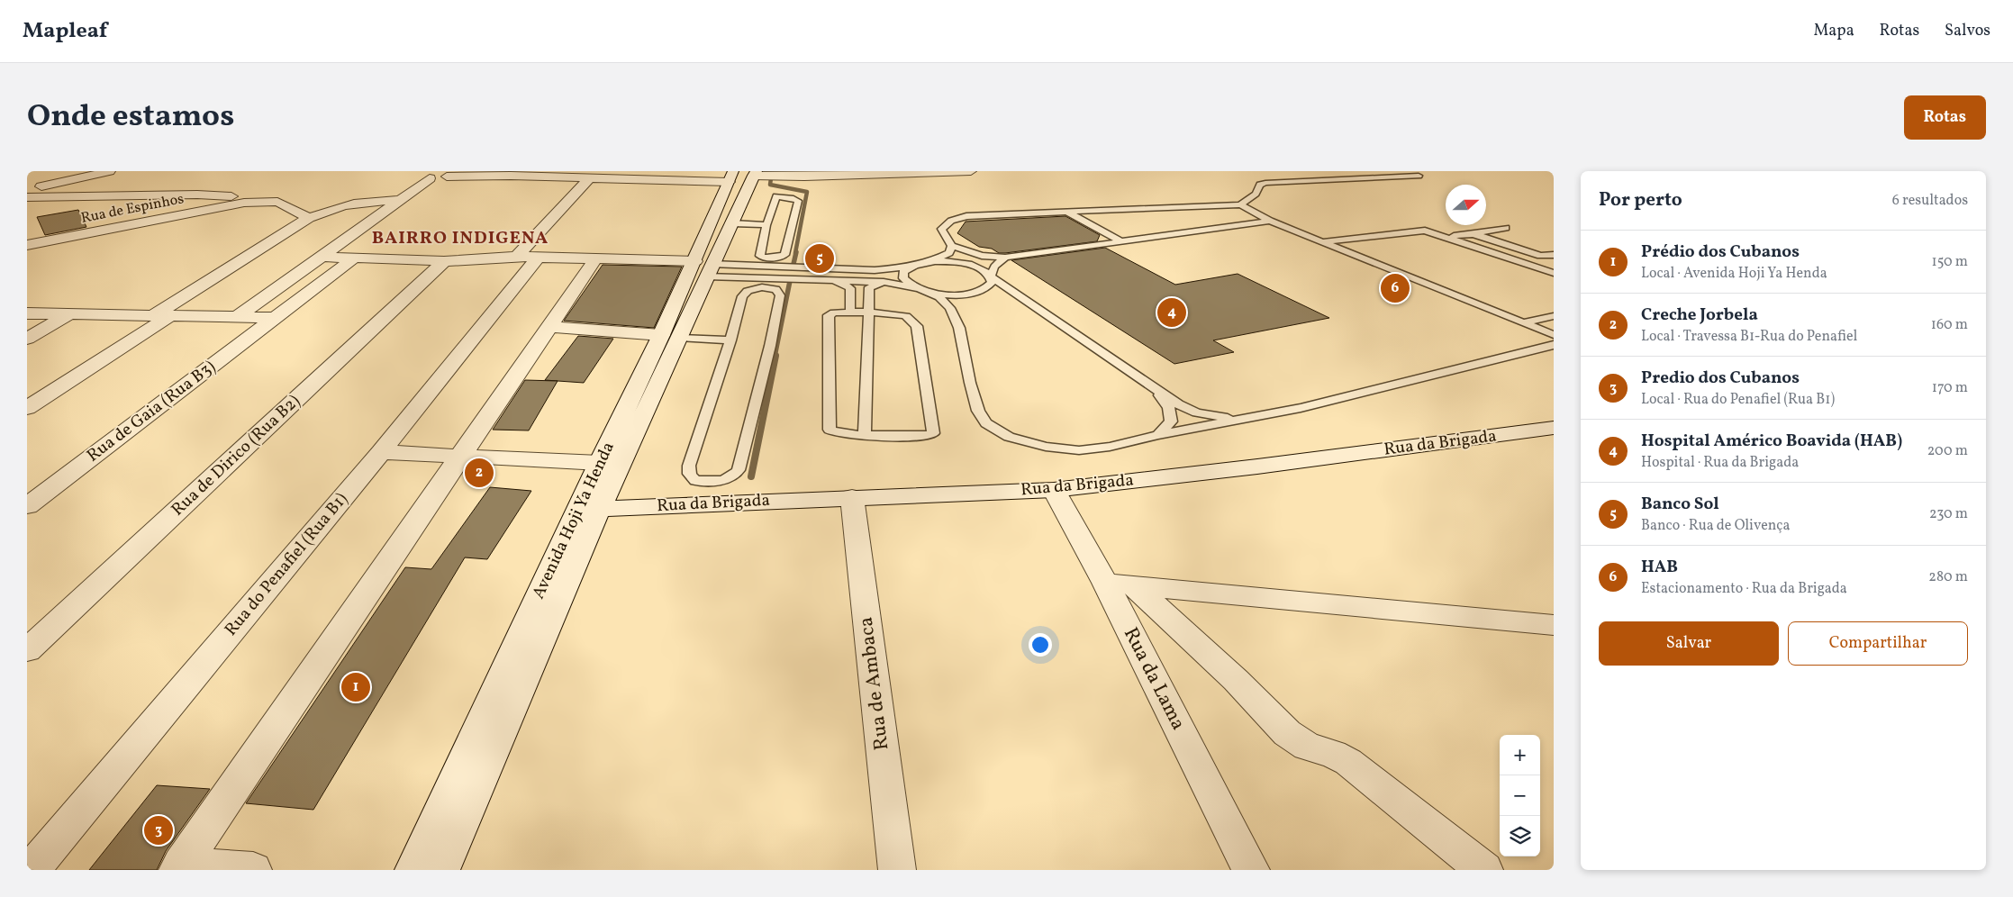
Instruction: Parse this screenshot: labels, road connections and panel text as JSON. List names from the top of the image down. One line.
{"streets":{"street":["Rua de Espinhos","Rua de Gaia (Rua B3)","Rua da Brigada","Rua de Dirico (Rua B2)","Avenida Hoji Ya Henda","Rua do Penafiel (Rua B1)","Rua da Lama","Rua de Ambaca"]},"crossings":[["Rua da Brigada","Avenida Hoji Ya Henda"],["Rua da Brigada","Rua da Lama"],["Rua da Brigada","Rua de Ambaca"]],"districts":["BAIRRO INDIGENA"],"north":"right","page":{"header":"Mapleaf","nav":["Mapa","Rotas","Salvos"],"title":"Onde estamos","buttons":["Rotas",["Salvar","Compartilhar"]],"heading":["Por perto","6 resultados"],"list":[{"mark":"1","name":"Prédio dos Cubanos","note":"Local · Avenida Hoji Ya Henda","value":"150 m"},{"mark":"2","name":"Creche Jorbela","note":"Local · Travessa B1-Rua do Penafiel","value":"160 m"},{"mark":"3","name":"Predio dos Cubanos","note":"Local · Rua do Penafiel (Rua B1)","value":"170 m"},{"mark":"4","name":"Hospital Américo Boavida (HAB)","note":"Hospital · Rua da Brigada","value":"200 m"},{"mark":"5","name":"Banco Sol","note":"Banco · Rua de Olivença","value":"230 m"},{"mark":"6","name":"HAB","note":"Estacionamento · Rua da Brigada","value":"280 m"}],"pins":["5","6","4","2","1","3"],"map_buttons":["+","−"]}}
